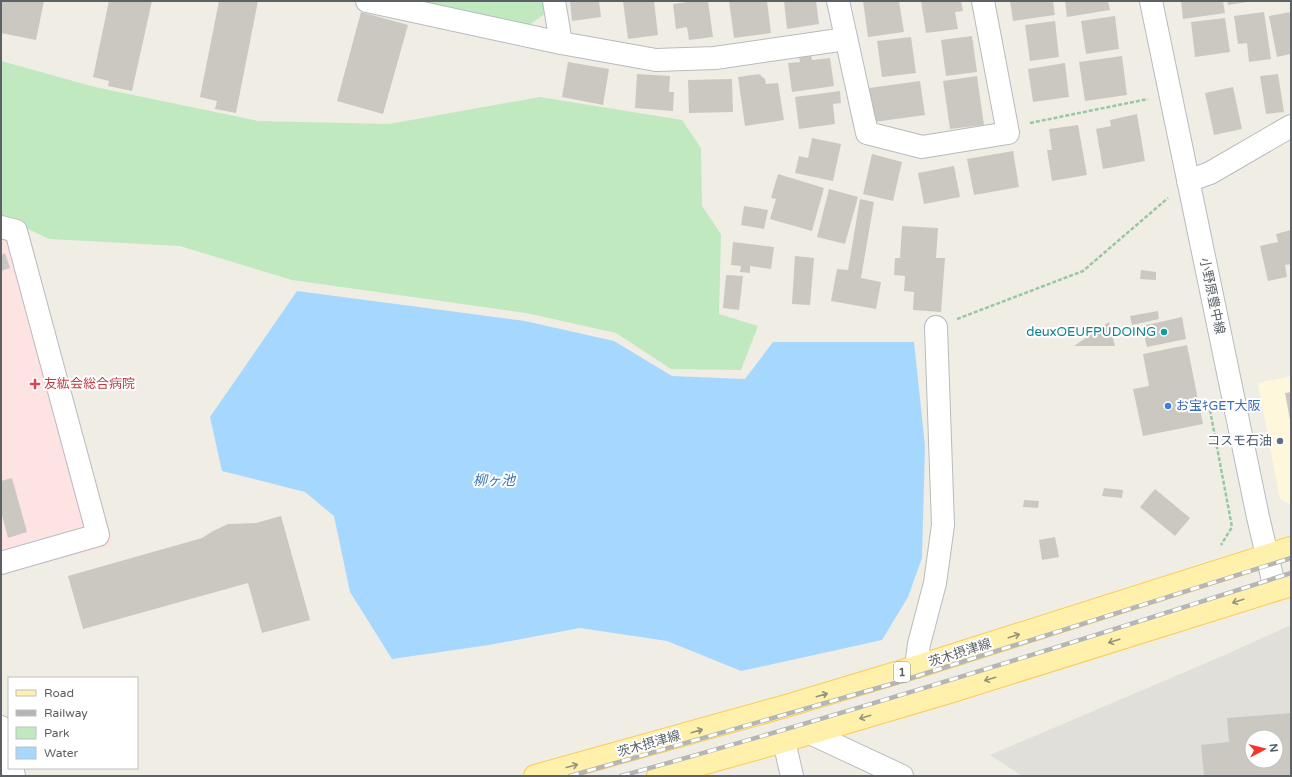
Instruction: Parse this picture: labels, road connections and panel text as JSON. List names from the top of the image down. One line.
{"streets":{"main road":["茨木摂津線","1"],"street":["小野原豊中線"]},"crossings":[["小野原豊中線","茨木摂津線"]],"water":["柳ヶ池"],"places":{"other":["deuxOEUFPUDOING","お宝ｷGET大阪","コスモ石油"],"health":["友紘会総合病院"]},"legend":["Road","Railway","Park","Water"],"north":"right"}
